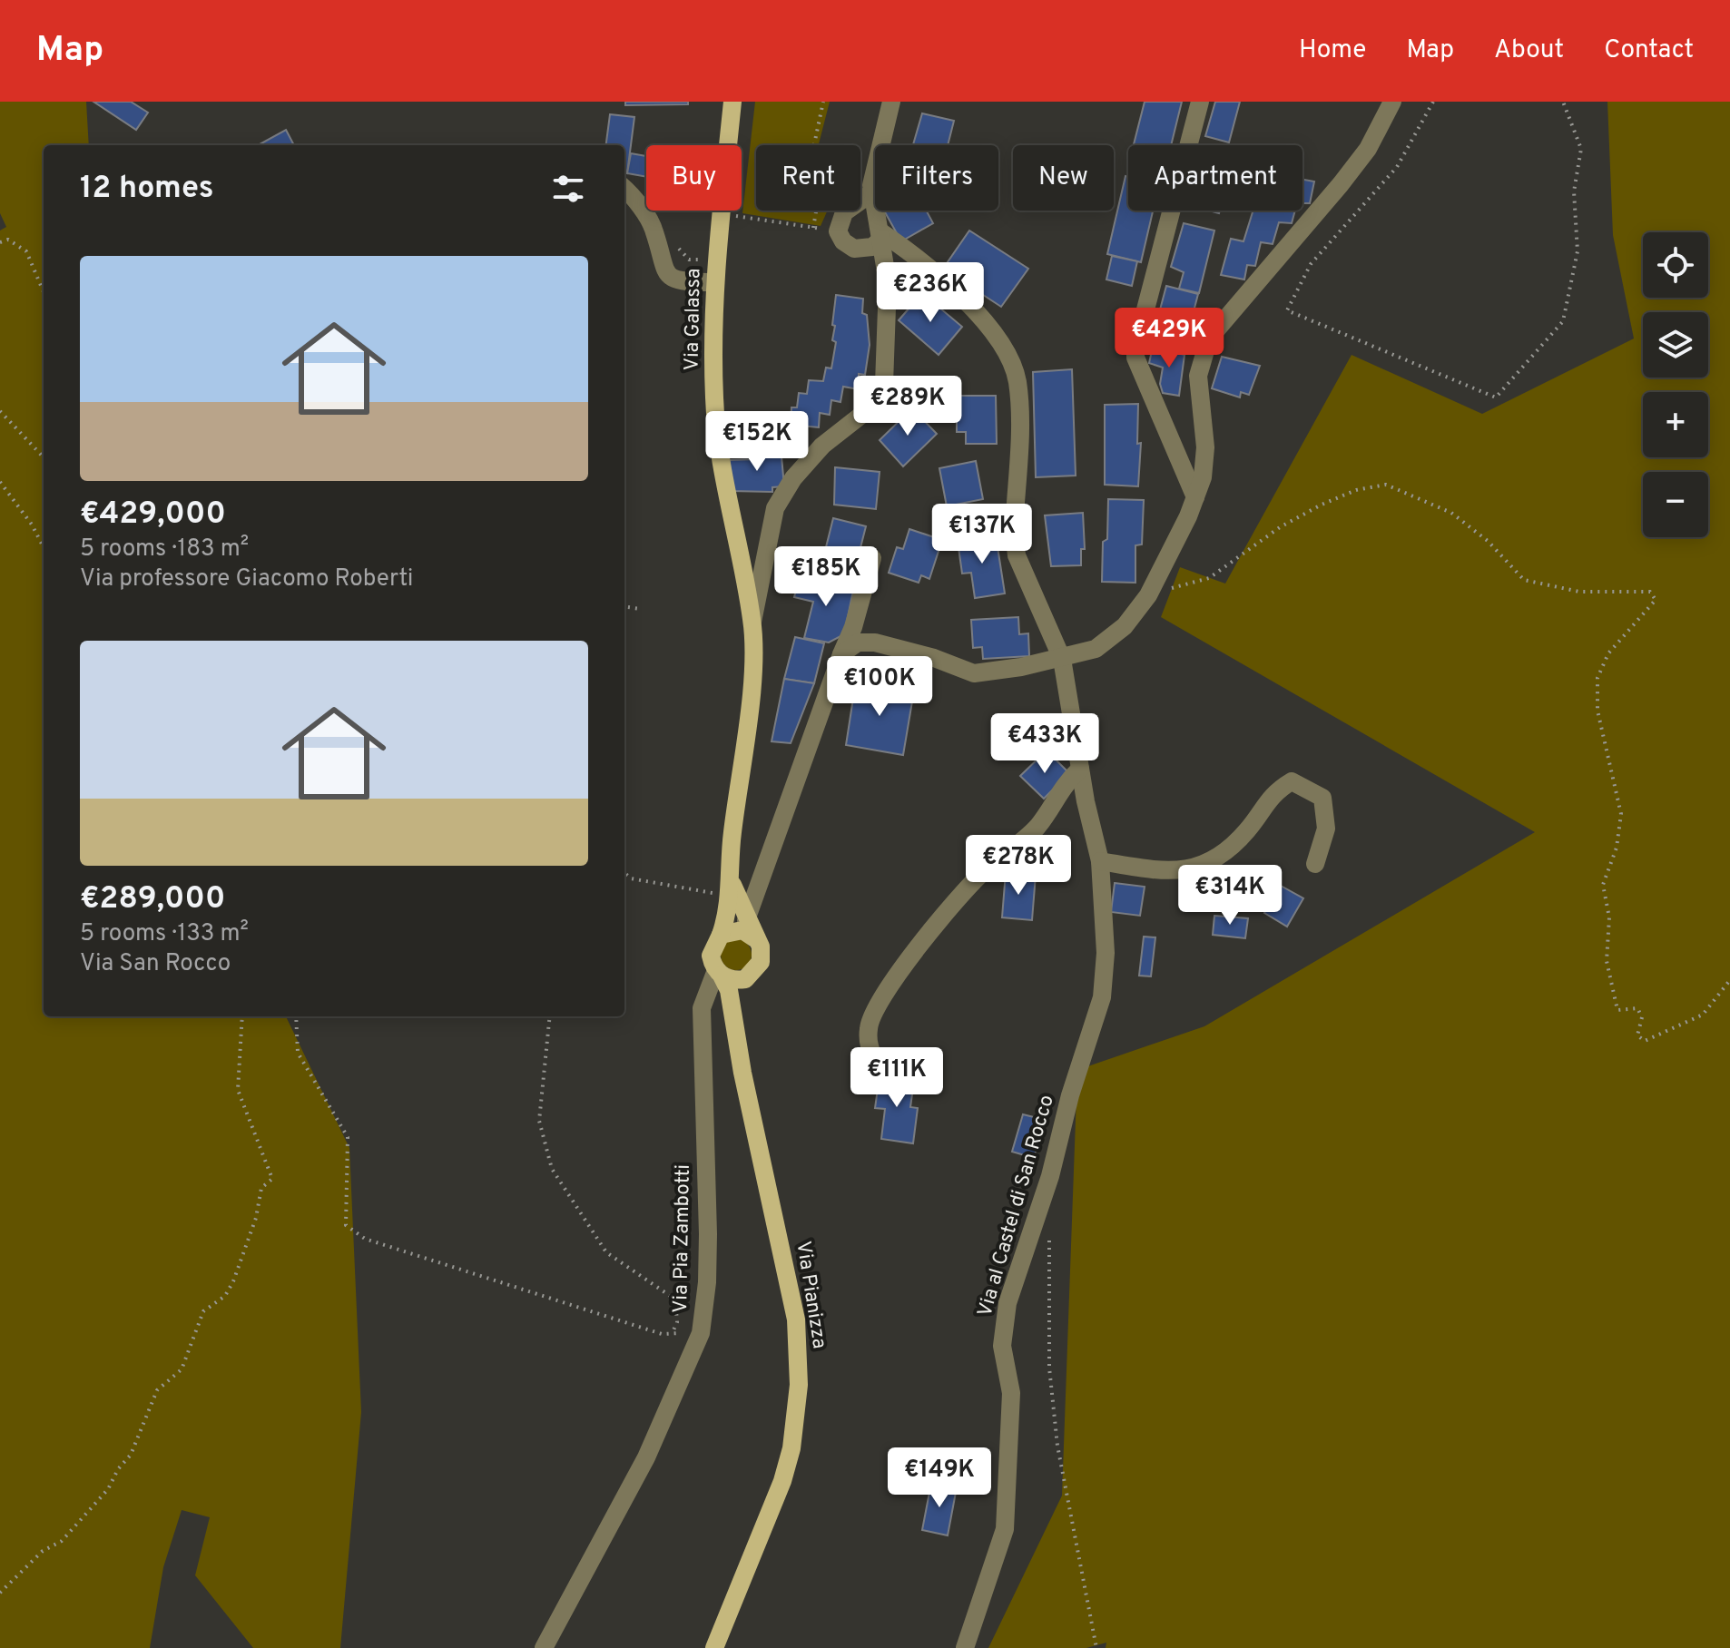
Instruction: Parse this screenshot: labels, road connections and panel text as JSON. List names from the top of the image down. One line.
{"streets":{"main road":["Via Galassa","Via Pianizza"],"street":["Via al Castel di San Rocco","Via Pia Zambotti"]},"crossings":[["Via Galassa","Via Pia Zambotti"],["Via Galassa","Via Pianizza"],["Via Pia Zambotti","Via Pianizza"]],"page":{"header":"Map","nav":["Home","Map","About","Contact"],"chip":["Buy","Rent","Filters","New","Apartment"],"heading":"12 homes","map_buttons":["+","−"],"list":[{"name":"€429,000","note":"5 rooms · 183 m² · Via professore Giacomo Roberti"},{"name":"€289,000","note":"5 rooms · 133 m² · Via San Rocco"}],"price":["€236K","€429K","€289K","€152K","€137K","€185K","€100K","€433K","€278K","€314K","€111K","€149K"]}}
